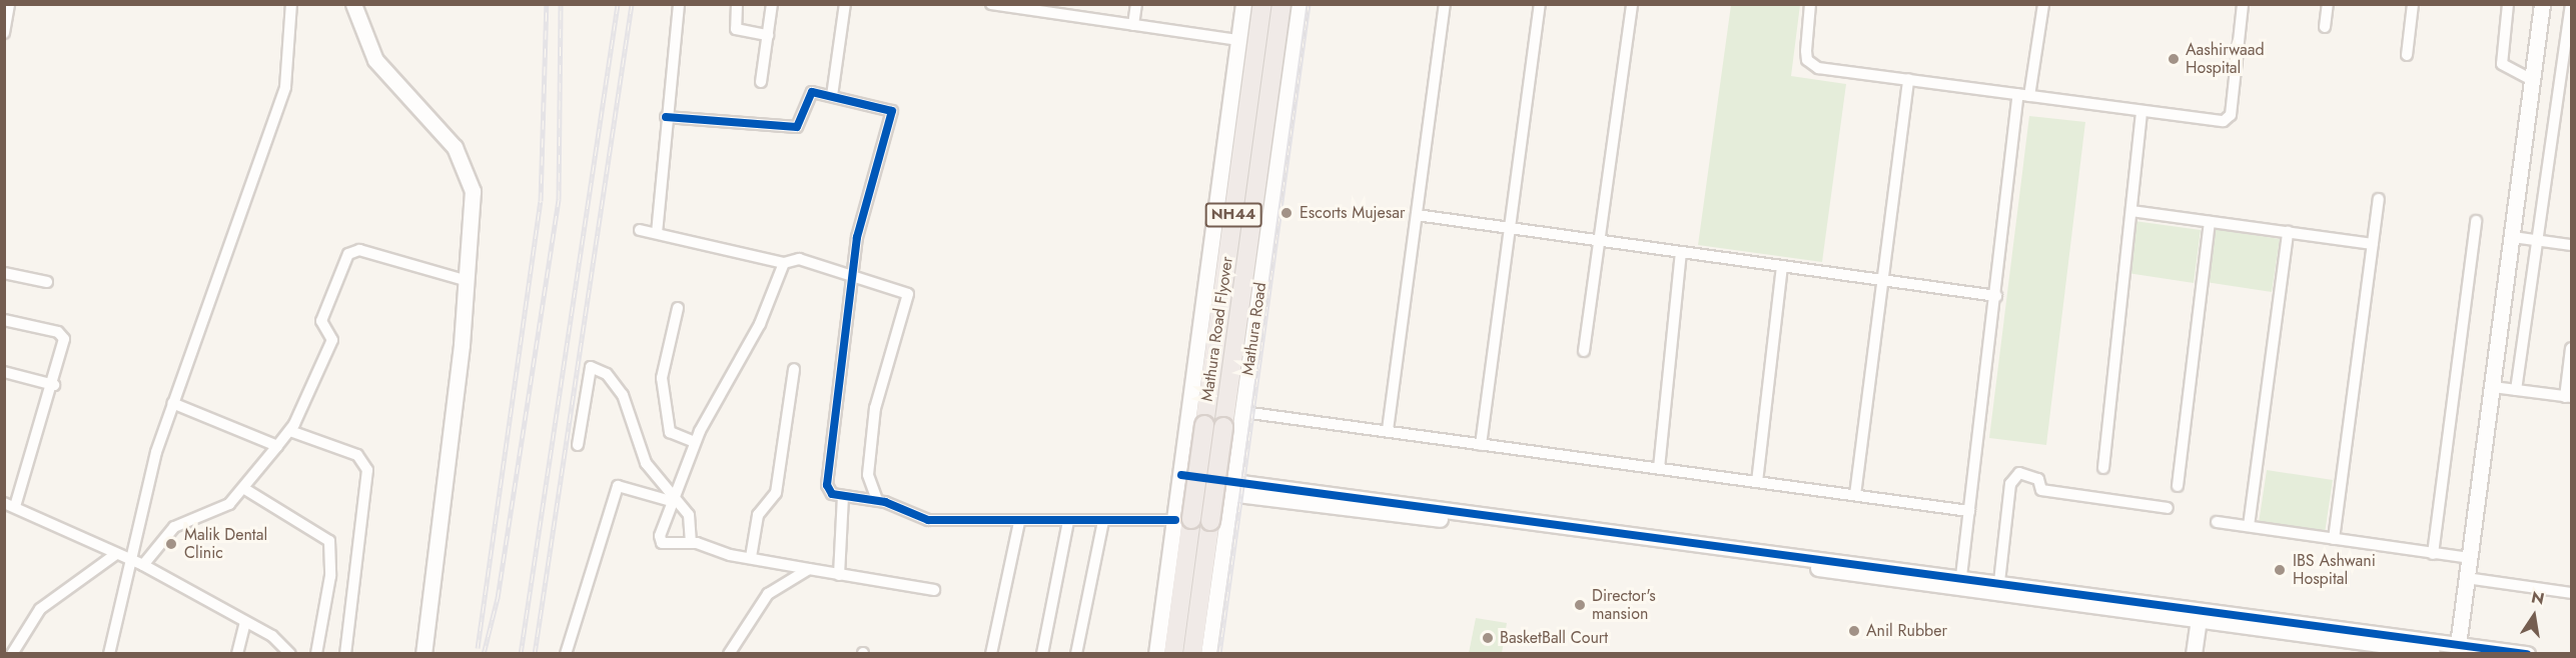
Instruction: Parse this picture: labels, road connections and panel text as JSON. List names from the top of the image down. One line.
{"streets":{"highway":["NH44","Mathura Road Flyover"],"street":["Mathura Road"]},"places":["Aashirwaad Hospital","Escorts Mujesar","Malik Dental Clinic","IBS Ashwani Hospital","Director's mansion","Anil Rubber","BasketBall Court"],"north":"top"}
